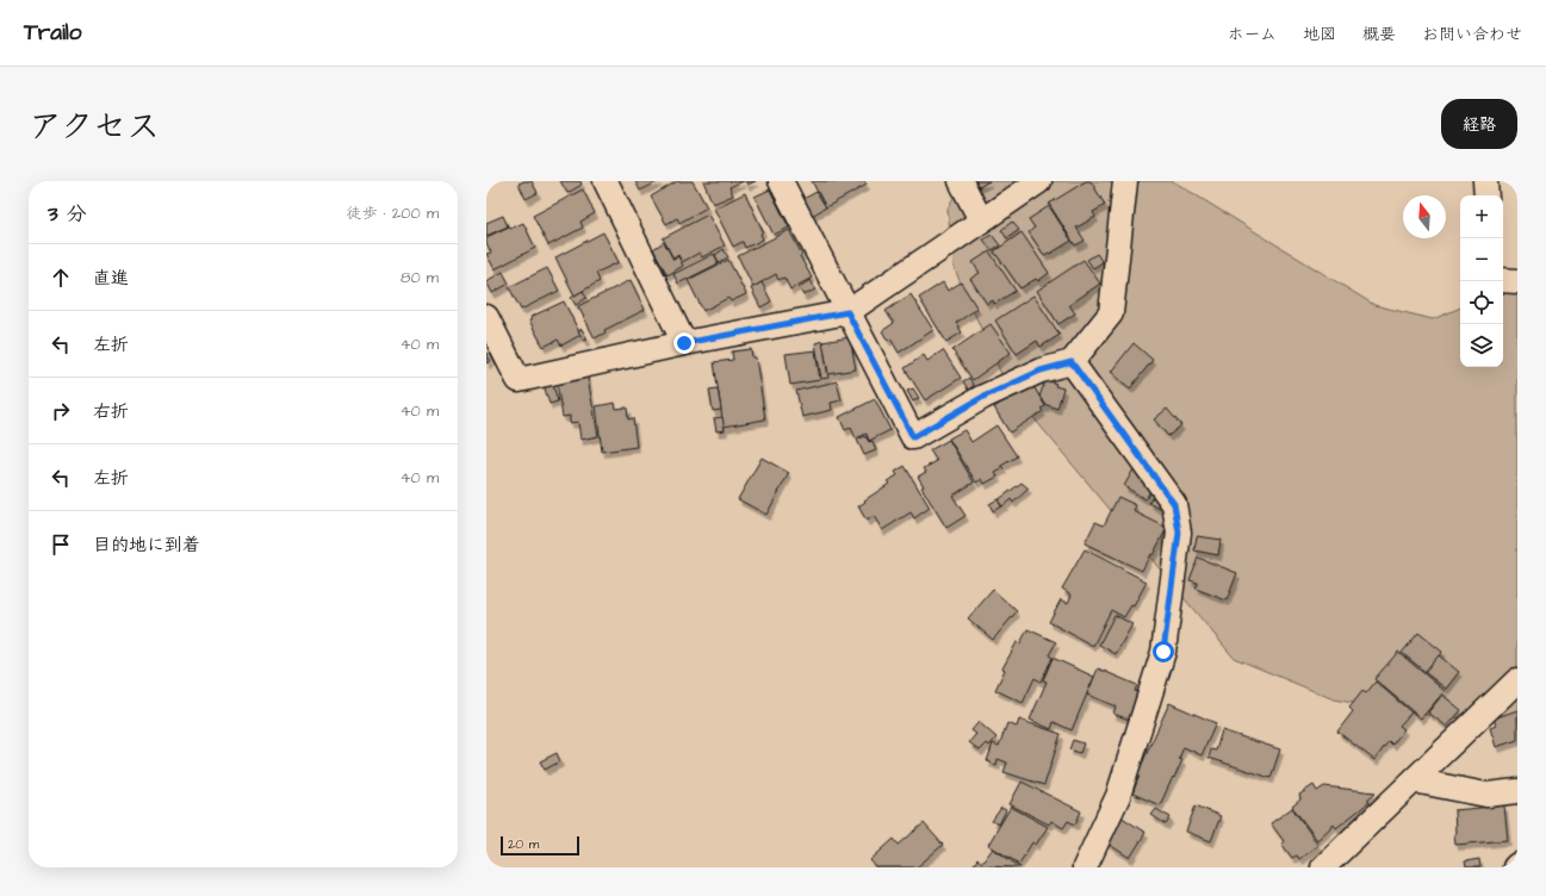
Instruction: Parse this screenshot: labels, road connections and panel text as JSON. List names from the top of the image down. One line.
{"scale_bar":"20 m","north":"top","page":{"header":"Trailo","nav":["ホーム","地図","概要","お問い合わせ"],"title":"アクセス","buttons":"経路","heading":["3 分","徒歩 · 200 m"],"map_buttons":["+","−"],"list":[["直進","80 m"],["左折","40 m"],["右折","40 m"],["左折","40 m"],"目的地に到着"],"scale":"20 m"}}
